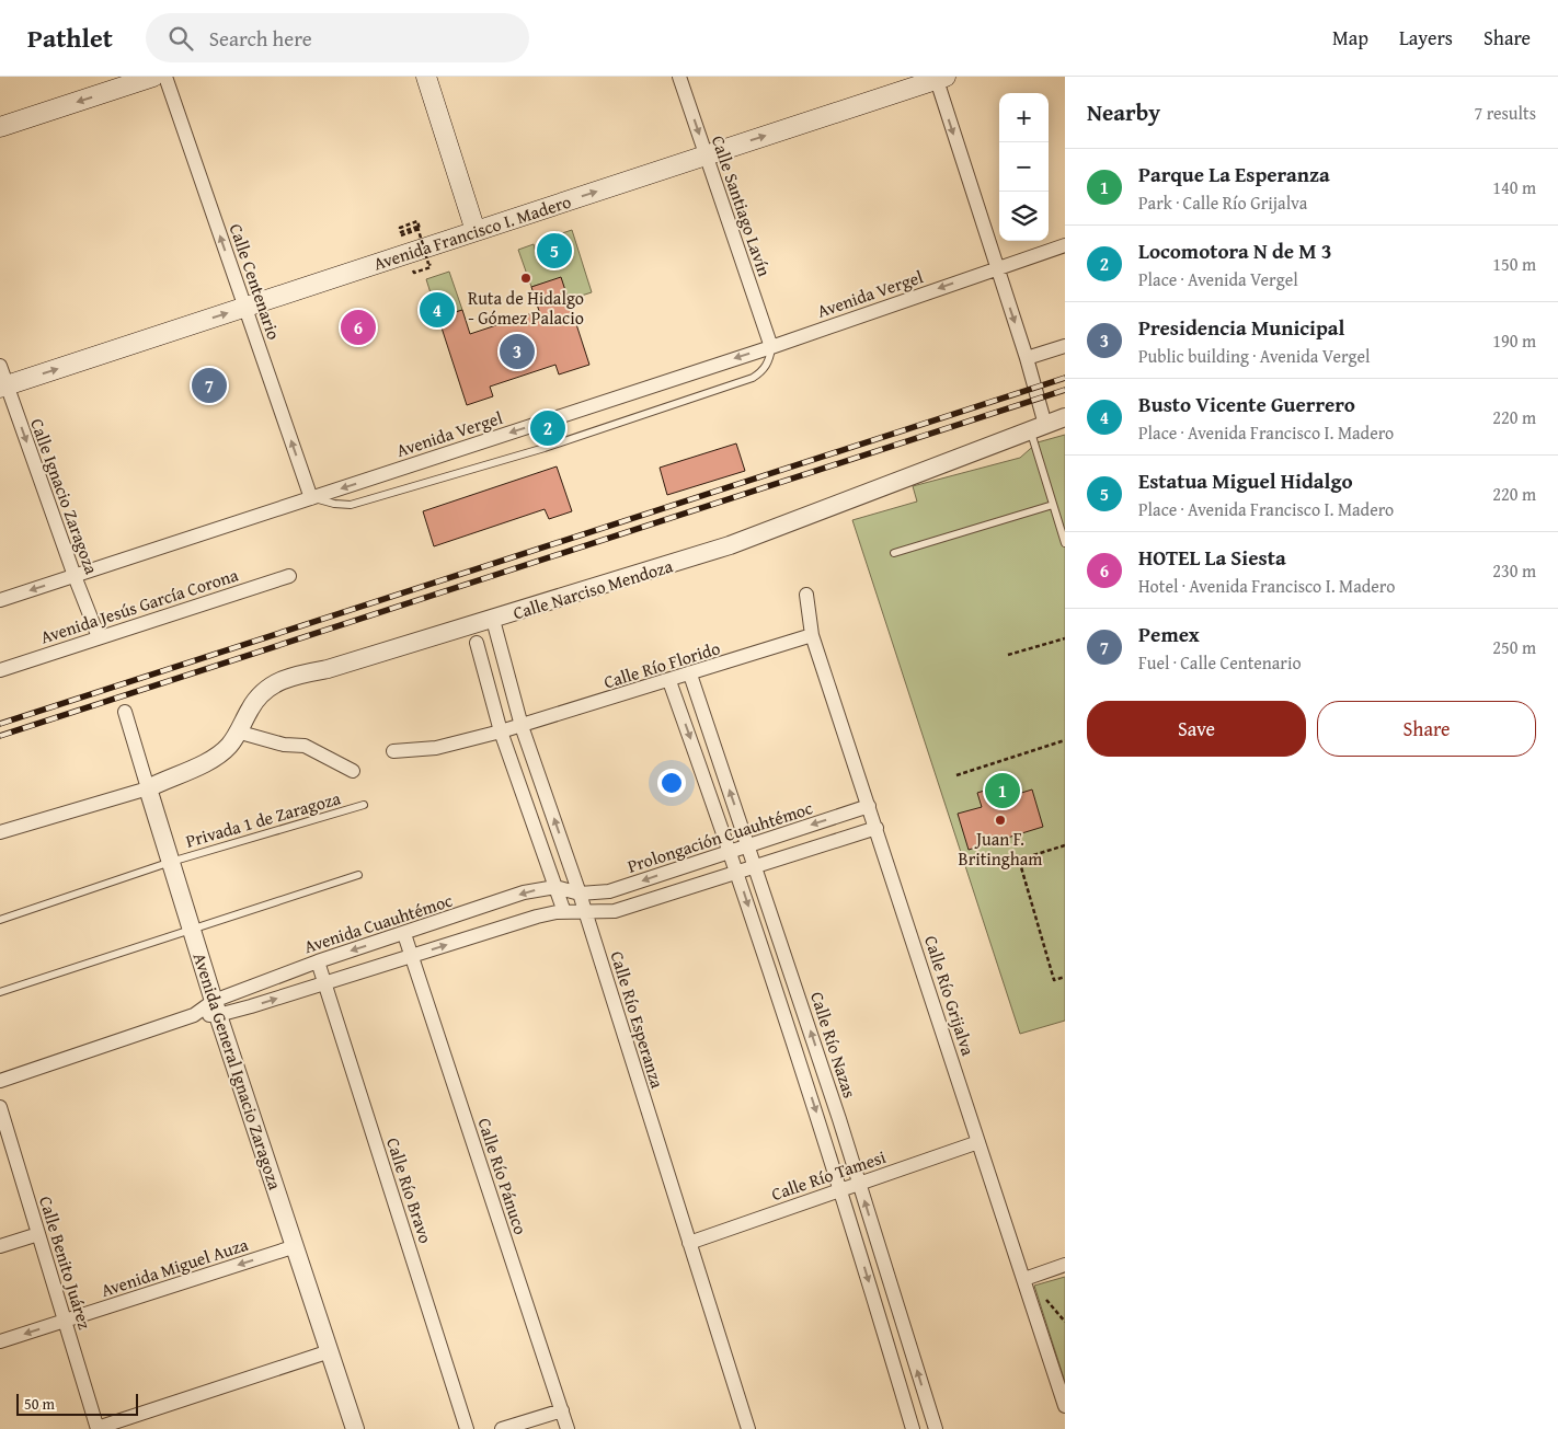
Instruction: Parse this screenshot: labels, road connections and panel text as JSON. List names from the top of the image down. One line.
{"streets":{"main road":["Avenida Francisco I. Madero"],"street":["Calle Santiago Lavín","Calle Centenario","Avenida Vergel","Calle Ignacio Zaragoza","Calle Narciso Mendoza","Avenida Jesús García Corona","Calle Río Florido","Prolongación Cuauhtémoc","Avenida Cuauhtémoc","Calle Río Grijalva","Calle Río Esperanza","Calle Río Nazas","Avenida General Ignacio Zaragoza","Calle Río Tamesi","Calle Río Pánuco","Calle Río Bravo","Calle Benito Juárez","Avenida Miguel Auza"],"lane":["Privada 1 de Zaragoza"]},"crossings":[["Calle Santiago Lavín","Avenida Francisco I. Madero"],["Calle Santiago Lavín","Avenida Vergel"],["Avenida Francisco I. Madero","Calle Centenario"],["Avenida Francisco I. Madero","Calle Ignacio Zaragoza"],["Calle Centenario","Avenida Vergel"],["Avenida Vergel","Calle Ignacio Zaragoza"],["Calle Ignacio Zaragoza","Avenida Jesús García Corona"],["Calle Narciso Mendoza","Calle Río Esperanza"],["Calle Narciso Mendoza","Avenida General Ignacio Zaragoza"],["Calle Río Florido","Calle Río Grijalva"],["Calle Río Florido","Calle Río Esperanza"],["Calle Río Florido","Calle Río Nazas"],["Privada 1 de Zaragoza","Avenida General Ignacio Zaragoza"],["Prolongación Cuauhtémoc","Avenida Cuauhtémoc"],["Prolongación Cuauhtémoc","Calle Río Grijalva"],["Prolongación Cuauhtémoc","Calle Río Esperanza"],["Prolongación Cuauhtémoc","Calle Río Nazas"],["Avenida Cuauhtémoc","Calle Río Esperanza"],["Avenida Cuauhtémoc","Avenida General Ignacio Zaragoza"],["Avenida Cuauhtémoc","Calle Río Pánuco"],["Avenida Cuauhtémoc","Calle Río Bravo"],["Calle Río Grijalva","Calle Río Tamesi"],["Calle Río Esperanza","Calle Río Tamesi"],["Calle Río Nazas","Calle Río Tamesi"],["Avenida General Ignacio Zaragoza","Avenida Miguel Auza"],["Calle Benito Juárez","Avenida Miguel Auza"]],"one_way":["Avenida Francisco I. Madero","Calle Centenario","Avenida Vergel","Calle Ignacio Zaragoza"],"places":["Ruta de Hidalgo - Gómez Palacio","Juan F. Britingham"],"scale_bar":"50 m","page":{"header":"Pathlet","search":"Search here","nav":["Map","Layers","Share"],"heading":["Nearby","7 results"],"map_buttons":["+","−"],"list":[{"mark":"1","name":"Parque La Esperanza","note":"Park · Calle Río Grijalva","value":"140 m"},{"mark":"2","name":"Locomotora N de M 3","note":"Place · Avenida Vergel","value":"150 m"},{"mark":"3","name":"Presidencia Municipal","note":"Public building · Avenida Vergel","value":"190 m"},{"mark":"4","name":"Busto Vicente Guerrero","note":"Place · Avenida Francisco I. Madero","value":"220 m"},{"mark":"5","name":"Estatua Miguel Hidalgo","note":"Place · Avenida Francisco I. Madero","value":"220 m"},{"mark":"6","name":"HOTEL La Siesta","note":"Hotel · Avenida Francisco I. Madero","value":"230 m"},{"mark":"7","name":"Pemex","note":"Fuel · Calle Centenario","value":"250 m"}],"pins":["5","4","6","3","7","2","1"],"buttons":["Save","Share"],"scale":"50 m"}}
